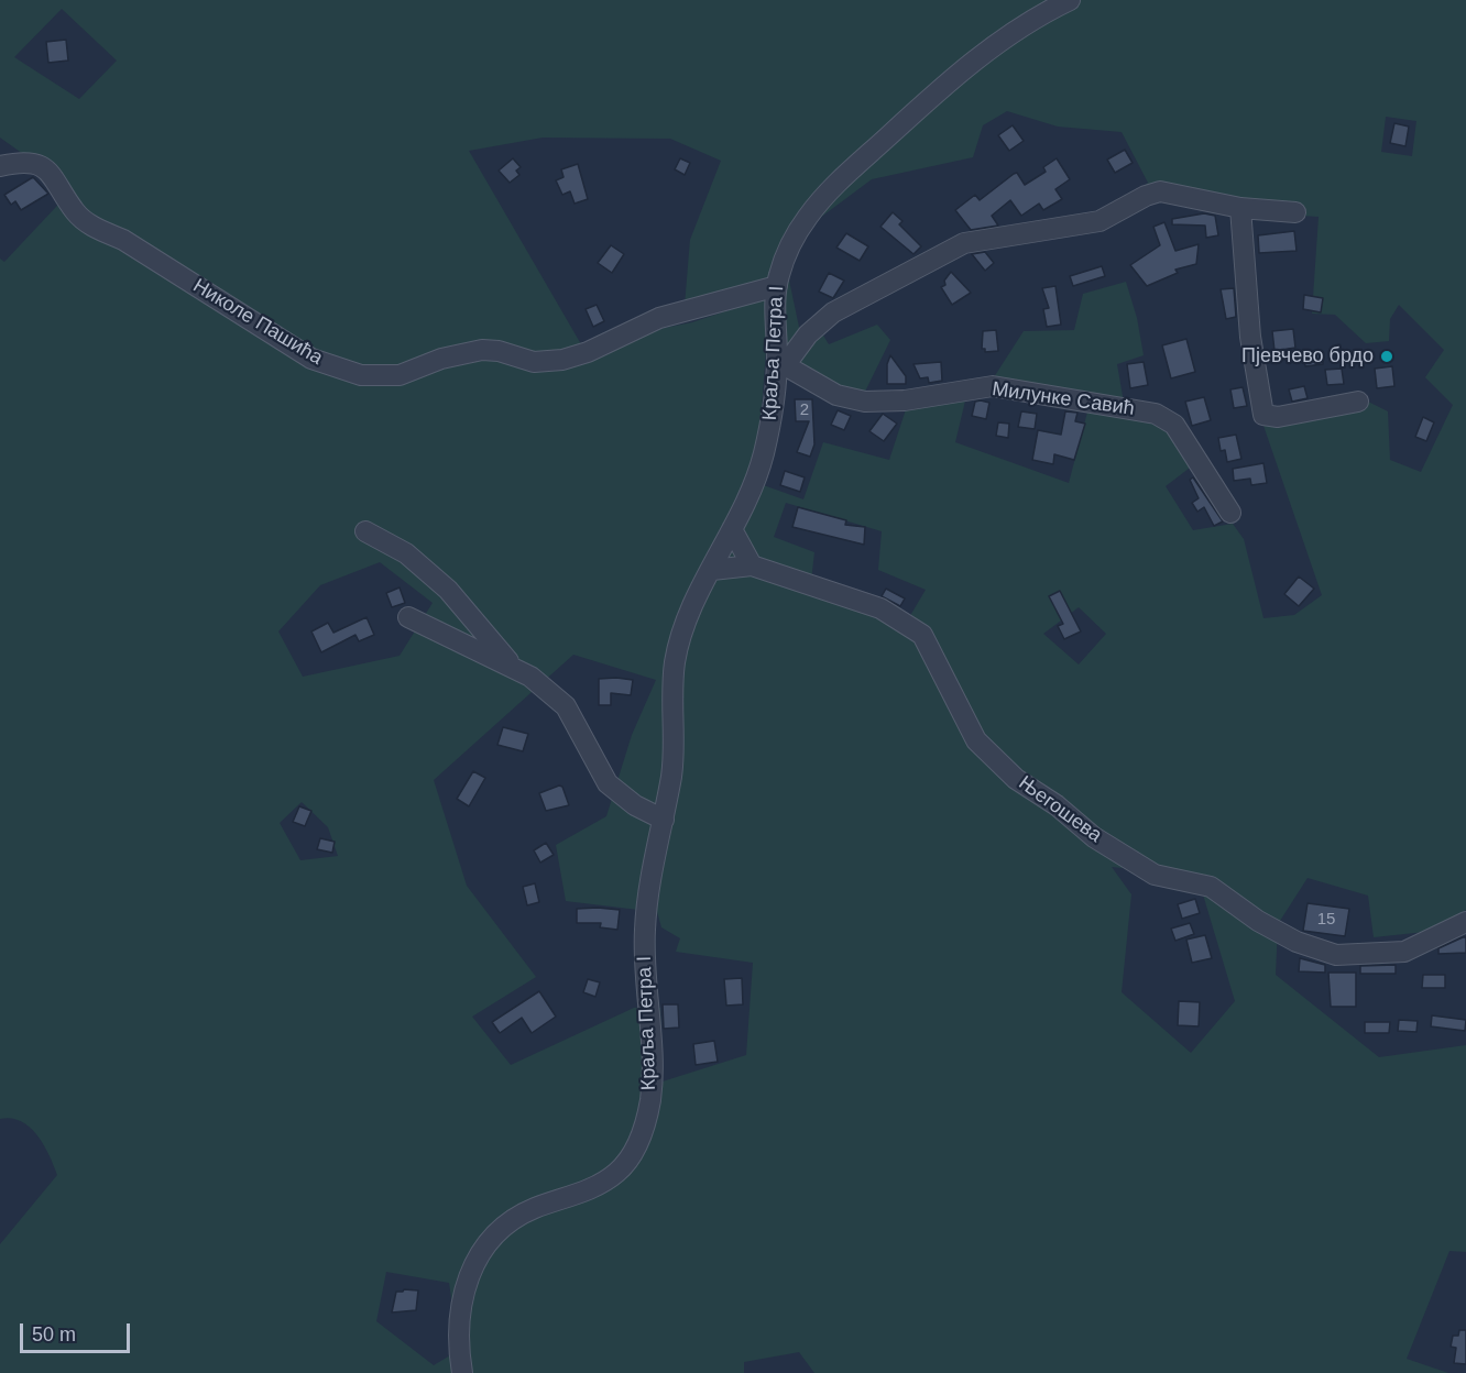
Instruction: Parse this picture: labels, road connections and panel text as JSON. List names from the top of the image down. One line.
{"streets":{"street":["Николе Пашића","Краља Петра I","Милунке Савић","Његошева"]},"crossings":[["Николе Пашића","Краља Петра I"],["Краља Петра I","Милунке Савић"],["Краља Петра I","Његошева"]],"places":["Пјевчево брдо"],"house_numbers":["2","15"],"scale_bar":"50 m"}
